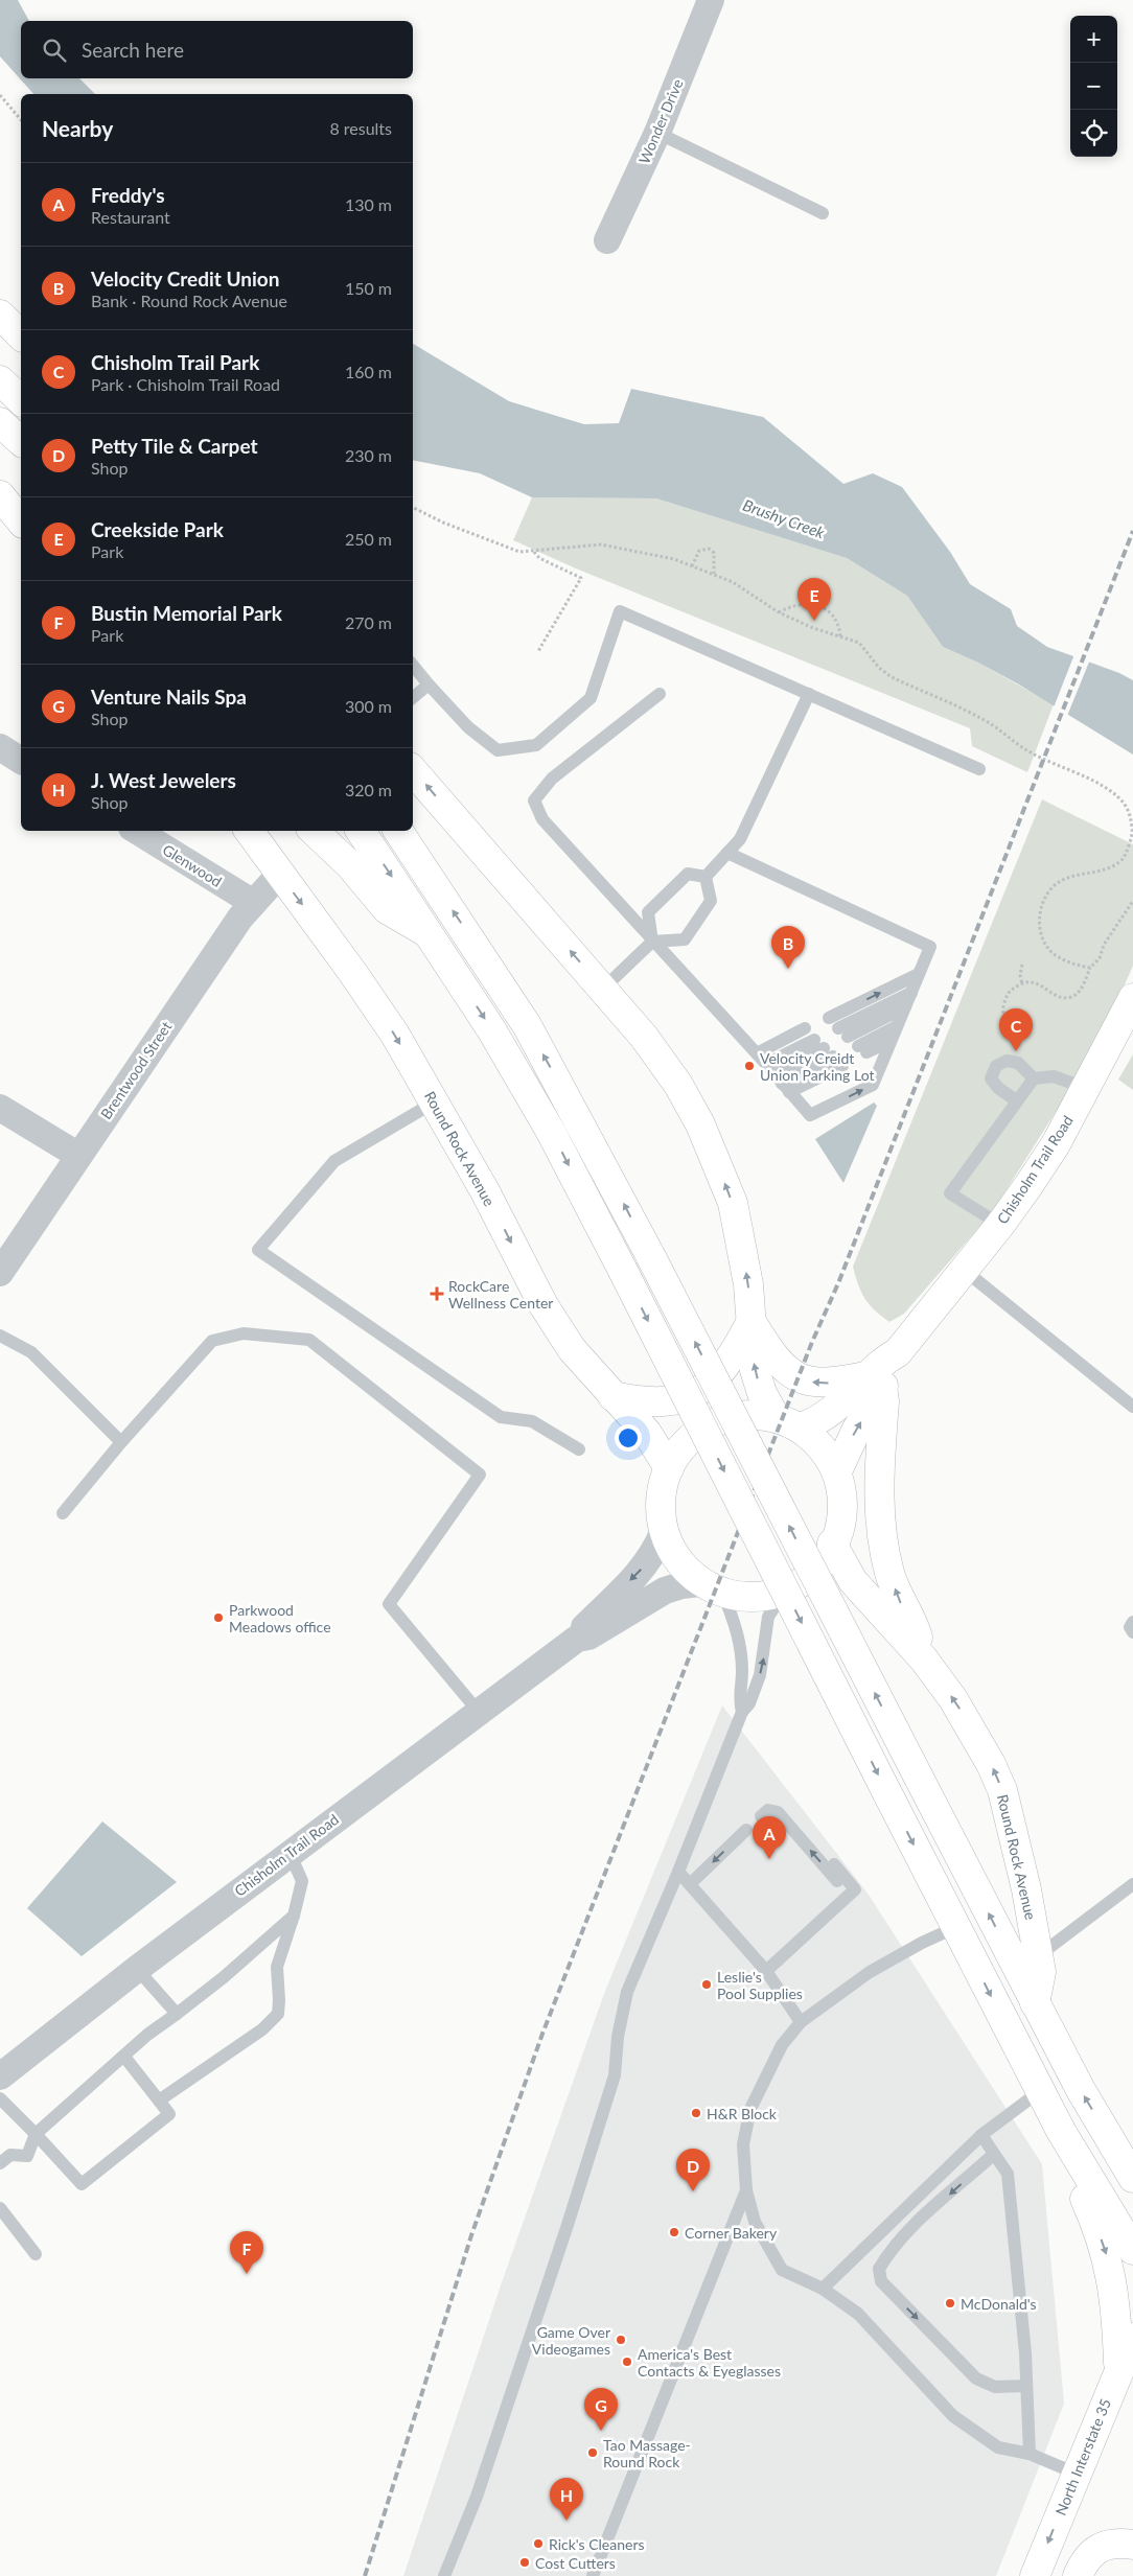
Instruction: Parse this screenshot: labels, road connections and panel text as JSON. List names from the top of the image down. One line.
{"streets":{"main road":["Round Rock Avenue","Chisholm Trail Road","North Interstate 35"],"street":["Wonder Drive","Glenwood","Brentwood Street"]},"crossings":[["Glenwood","Brentwood Street"],["Brentwood Street","Round Rock Avenue"],["Round Rock Avenue","Chisholm Trail Road"]],"one_way":["North Interstate 35"],"water":["Brushy Creek"],"places":{"other":["Velocity Creidt Union Parking Lot","Parkwood Meadows office","Leslie's Pool Supplies","H&R Block","Corner Bakery","McDonald's","Game Over Videogames","America's Best Contacts & Eyeglasses","Tao Massage- Round Rock","Rick's Cleaners","Cost Cutters"],"health":["RockCare Wellness Center"]},"page":{"map_buttons":["+","−"],"search":"Search here","heading":["Nearby","8 results"],"list":[{"mark":"A","name":"Freddy's","note":"Restaurant","value":"130 m"},{"mark":"B","name":"Velocity Credit Union","note":"Bank · Round Rock Avenue","value":"150 m"},{"mark":"C","name":"Chisholm Trail Park","note":"Park · Chisholm Trail Road","value":"160 m"},{"mark":"D","name":"Petty Tile & Carpet","note":"Shop","value":"230 m"},{"mark":"E","name":"Creekside Park","note":"Park","value":"250 m"},{"mark":"F","name":"Bustin Memorial Park","note":"Park","value":"270 m"},{"mark":"G","name":"Venture Nails Spa","note":"Shop","value":"300 m"},{"mark":"H","name":"J. West Jewelers","note":"Shop","value":"320 m"}],"pins":["E","B","C","A","D","F","G","H"]}}
